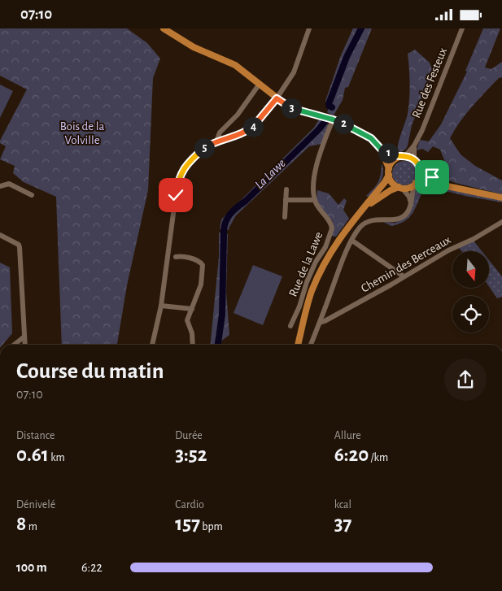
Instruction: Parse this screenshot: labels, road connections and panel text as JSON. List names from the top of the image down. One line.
{"streets":{"street":["Rue des Festeux","Rue de la Lawe","Chemin des Berceaux"]},"water":["La Lawe"],"parks":["Bois de la Volville"],"north":"bottom","page":{"status":"07:10","pins":["3","2","4","5","1"],"heading":["Course du matin","07:10"],"stats":[["Distance","0.61 km"],["Durée","3:52"],["Allure","6:20 /km"],["Dénivelé","8 m"],["Cardio","157 bpm"],["kcal","37"]],"list":[{"name":"100 m","note":"6:22"}]}}
